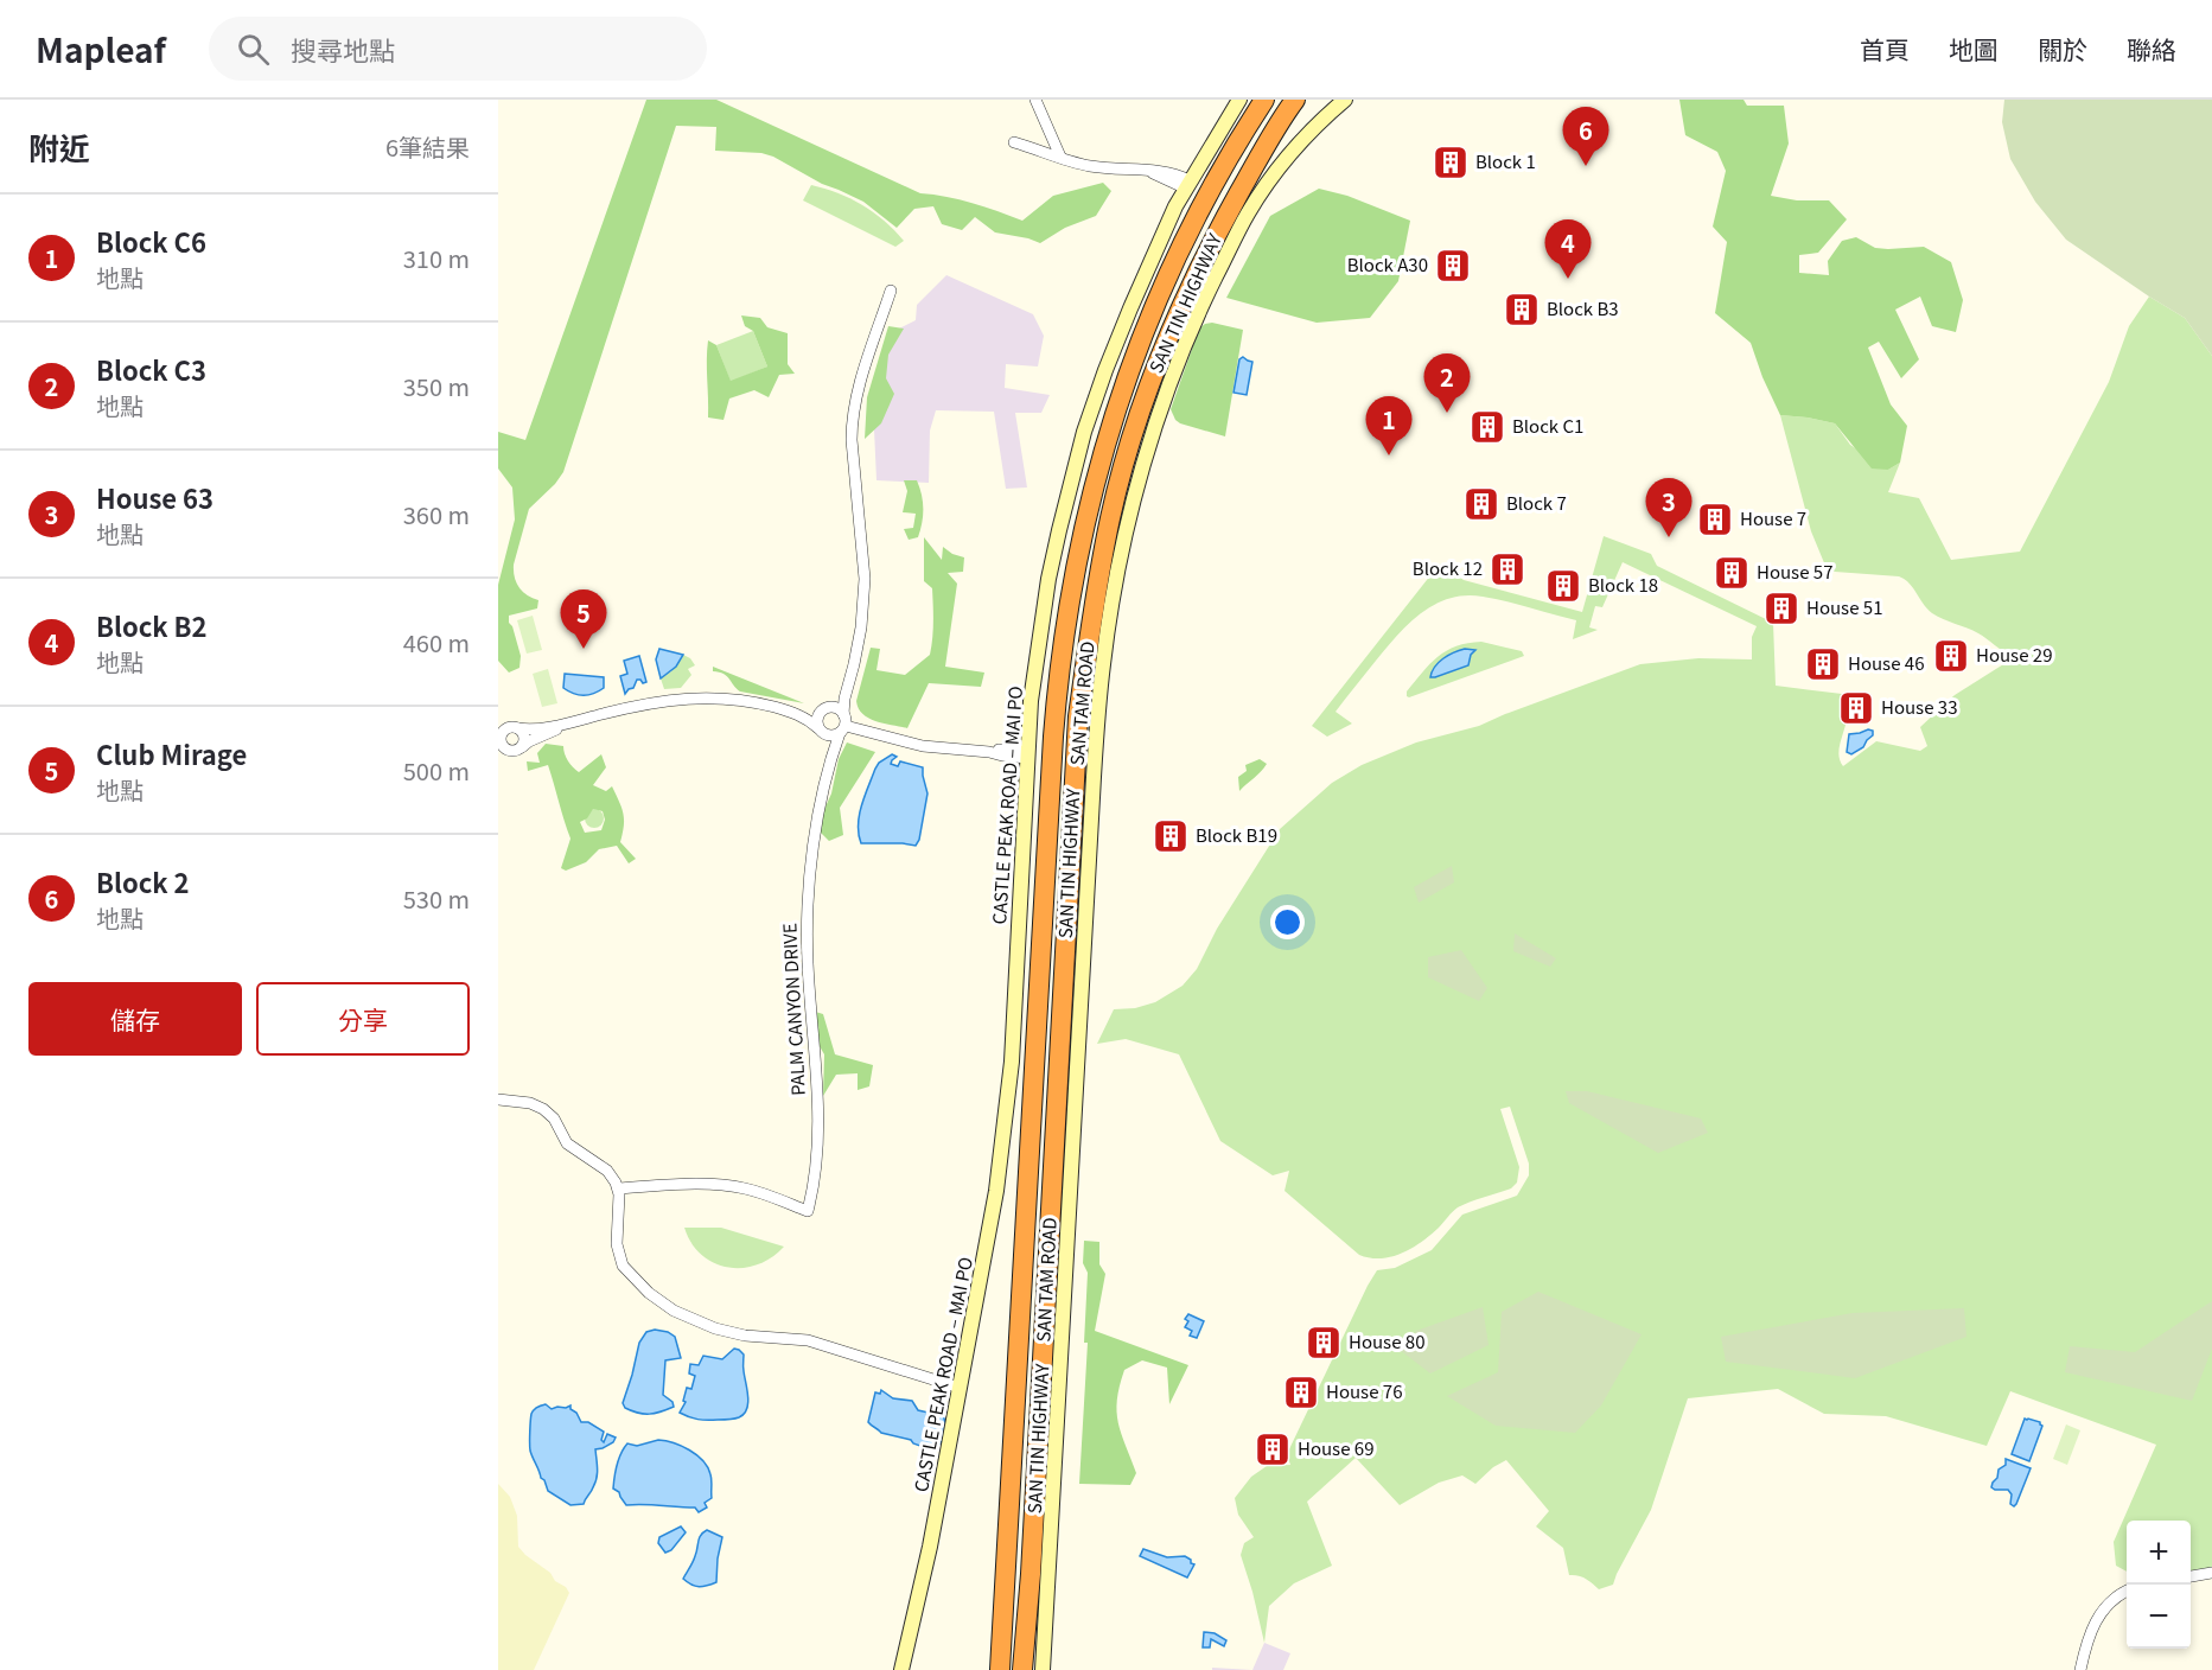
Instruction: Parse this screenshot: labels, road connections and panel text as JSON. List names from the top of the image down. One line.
{"streets":{"highway":["SAN TIN HIGHWAY"],"street":["SAN TAM ROAD","CASTLE PEAK ROAD – MAI PO","PALM CANYON DRIVE"]},"places":{"building":["Block 1","Block A30","Block B3","Block C1","Block 7","House 7","Block 12","House 57","Block 18","House 51","House 29","House 46","House 33","Block B19","House 80","House 76","House 69"]},"page":{"header":"Mapleaf","search":"搜尋地點","nav":["首頁","地圖","關於","聯絡"],"heading":["附近","6筆結果"],"pins":["6","4","2","1","3","5"],"list":[{"mark":"1","name":"Block C6","note":"地點","value":"310 m"},{"mark":"2","name":"Block C3","note":"地點","value":"350 m"},{"mark":"3","name":"House 63","note":"地點","value":"360 m"},{"mark":"4","name":"Block B2","note":"地點","value":"460 m"},{"mark":"5","name":"Club Mirage","note":"地點","value":"500 m"},{"mark":"6","name":"Block 2","note":"地點","value":"530 m"}],"buttons":["儲存","分享"],"map_buttons":["+","−"]}}
